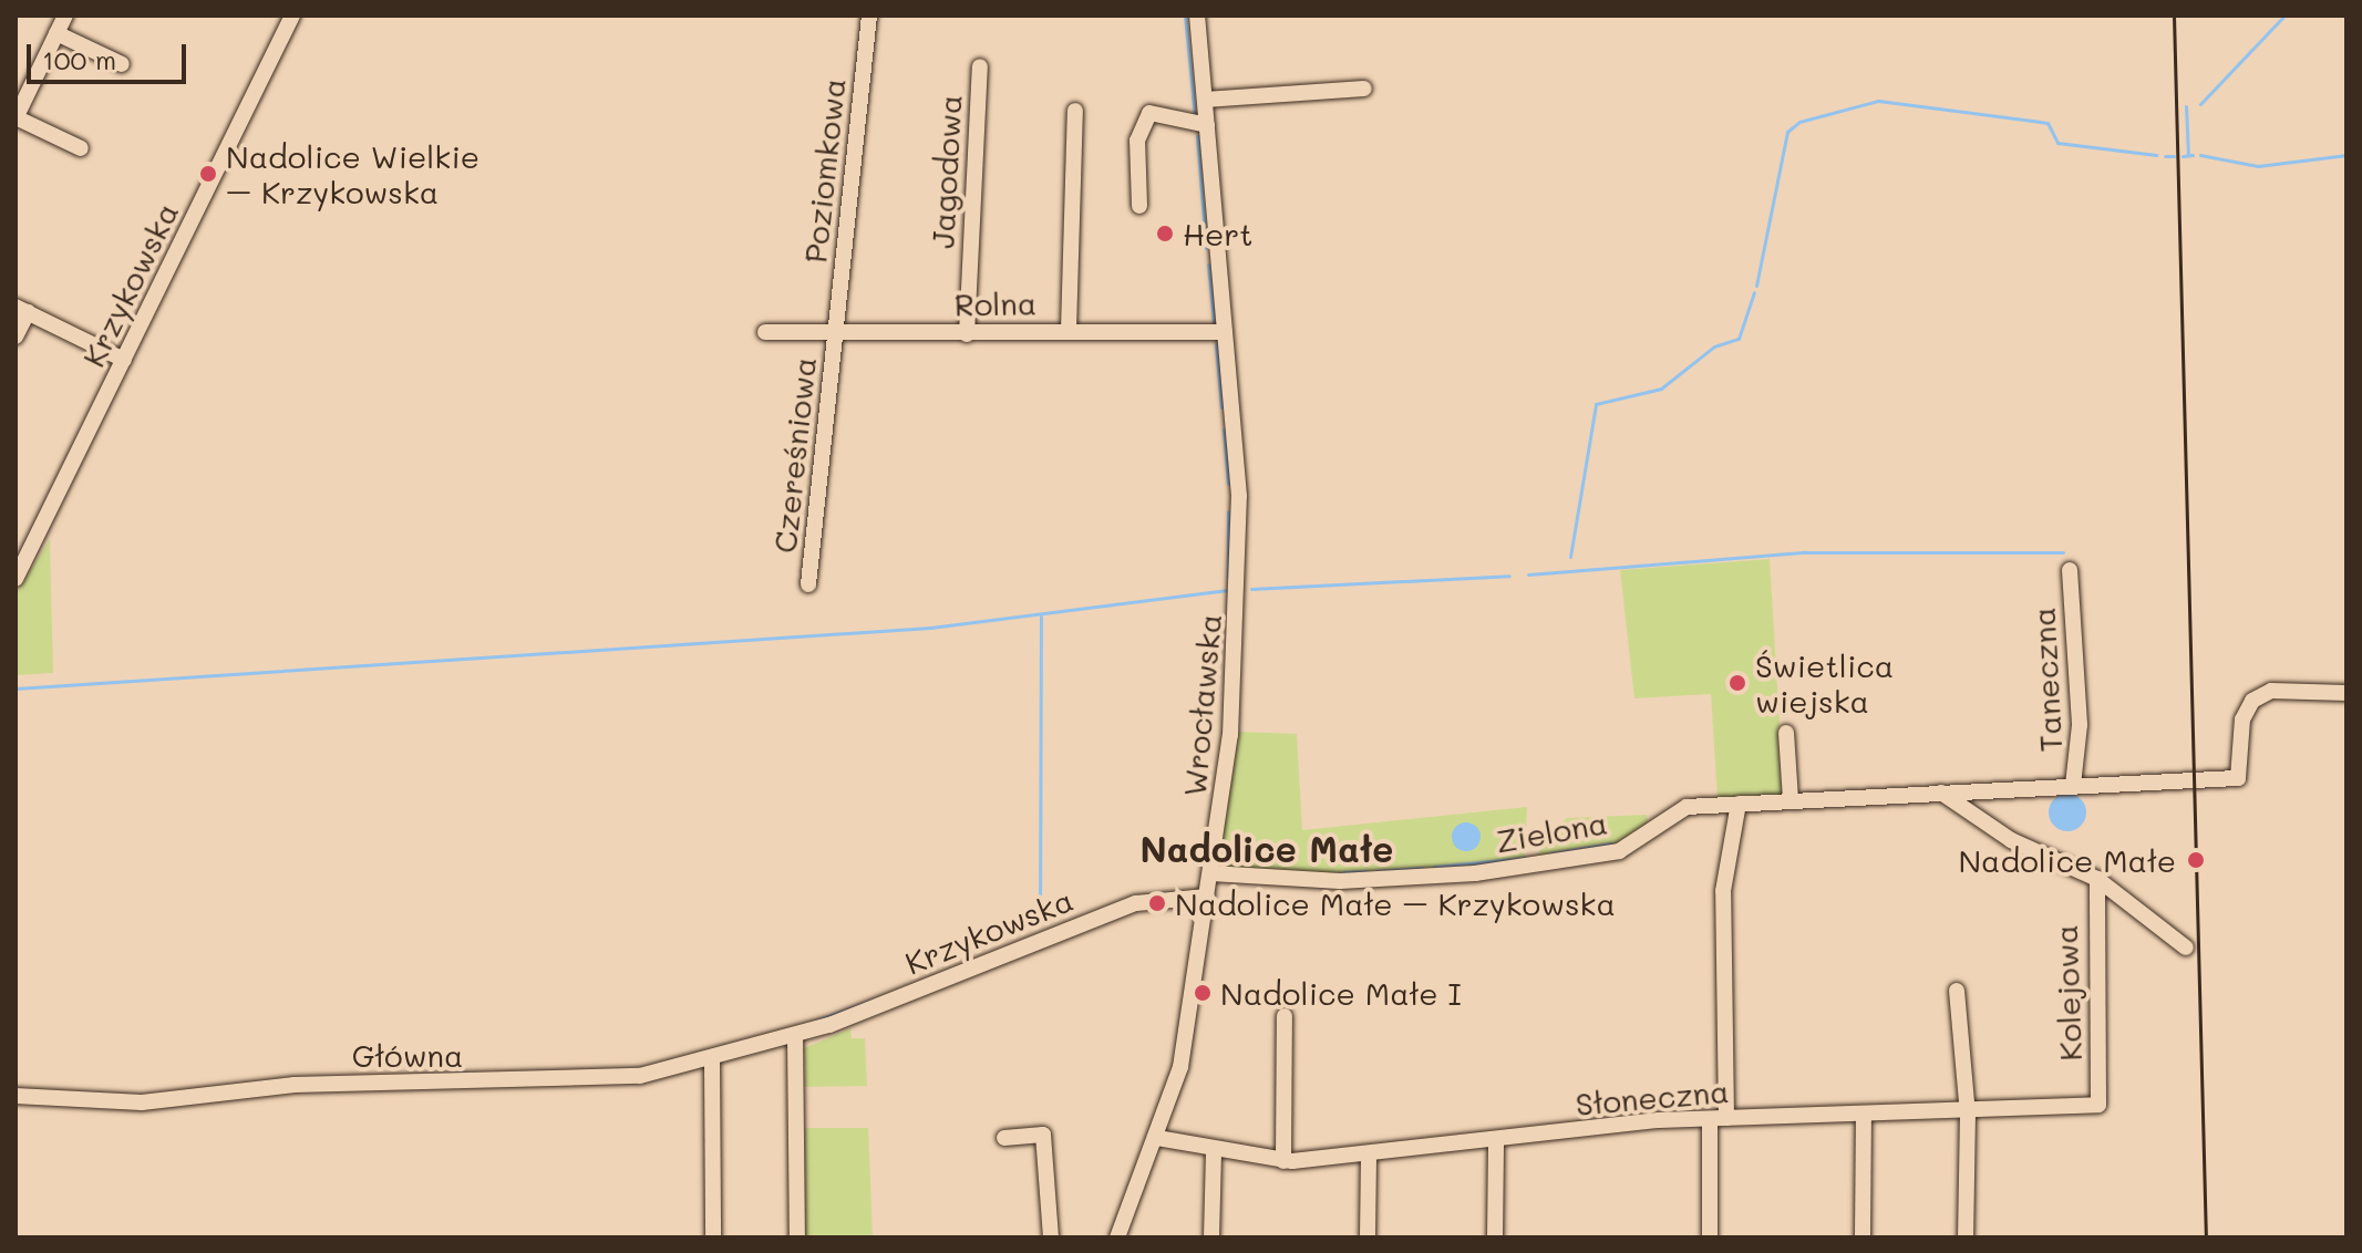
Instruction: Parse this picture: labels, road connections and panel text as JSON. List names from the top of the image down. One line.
{"streets":{"street":["Poziomkowa","Jagodowa","Krzykowska","Rolna","Czereśniowa","Taneczna","Wrocławska","Zielona","Kolejowa","Główna","Słoneczna"]},"crossings":[["Poziomkowa","Rolna"],["Poziomkowa","Czereśniowa"],["Jagodowa","Rolna"],["Krzykowska","Wrocławska"],["Krzykowska","Główna"],["Rolna","Czereśniowa"],["Rolna","Wrocławska"],["Taneczna","Zielona"],["Wrocławska","Zielona"],["Wrocławska","Słoneczna"],["Kolejowa","Słoneczna"]],"districts":["Nadolice Małe"],"places":["Nadolice Wielkie – Krzykowska","Hert","Świetlica wiejska","Nadolice Małe","Nadolice Małe – Krzykowska","Nadolice Małe I"],"scale_bar":"100 m"}
